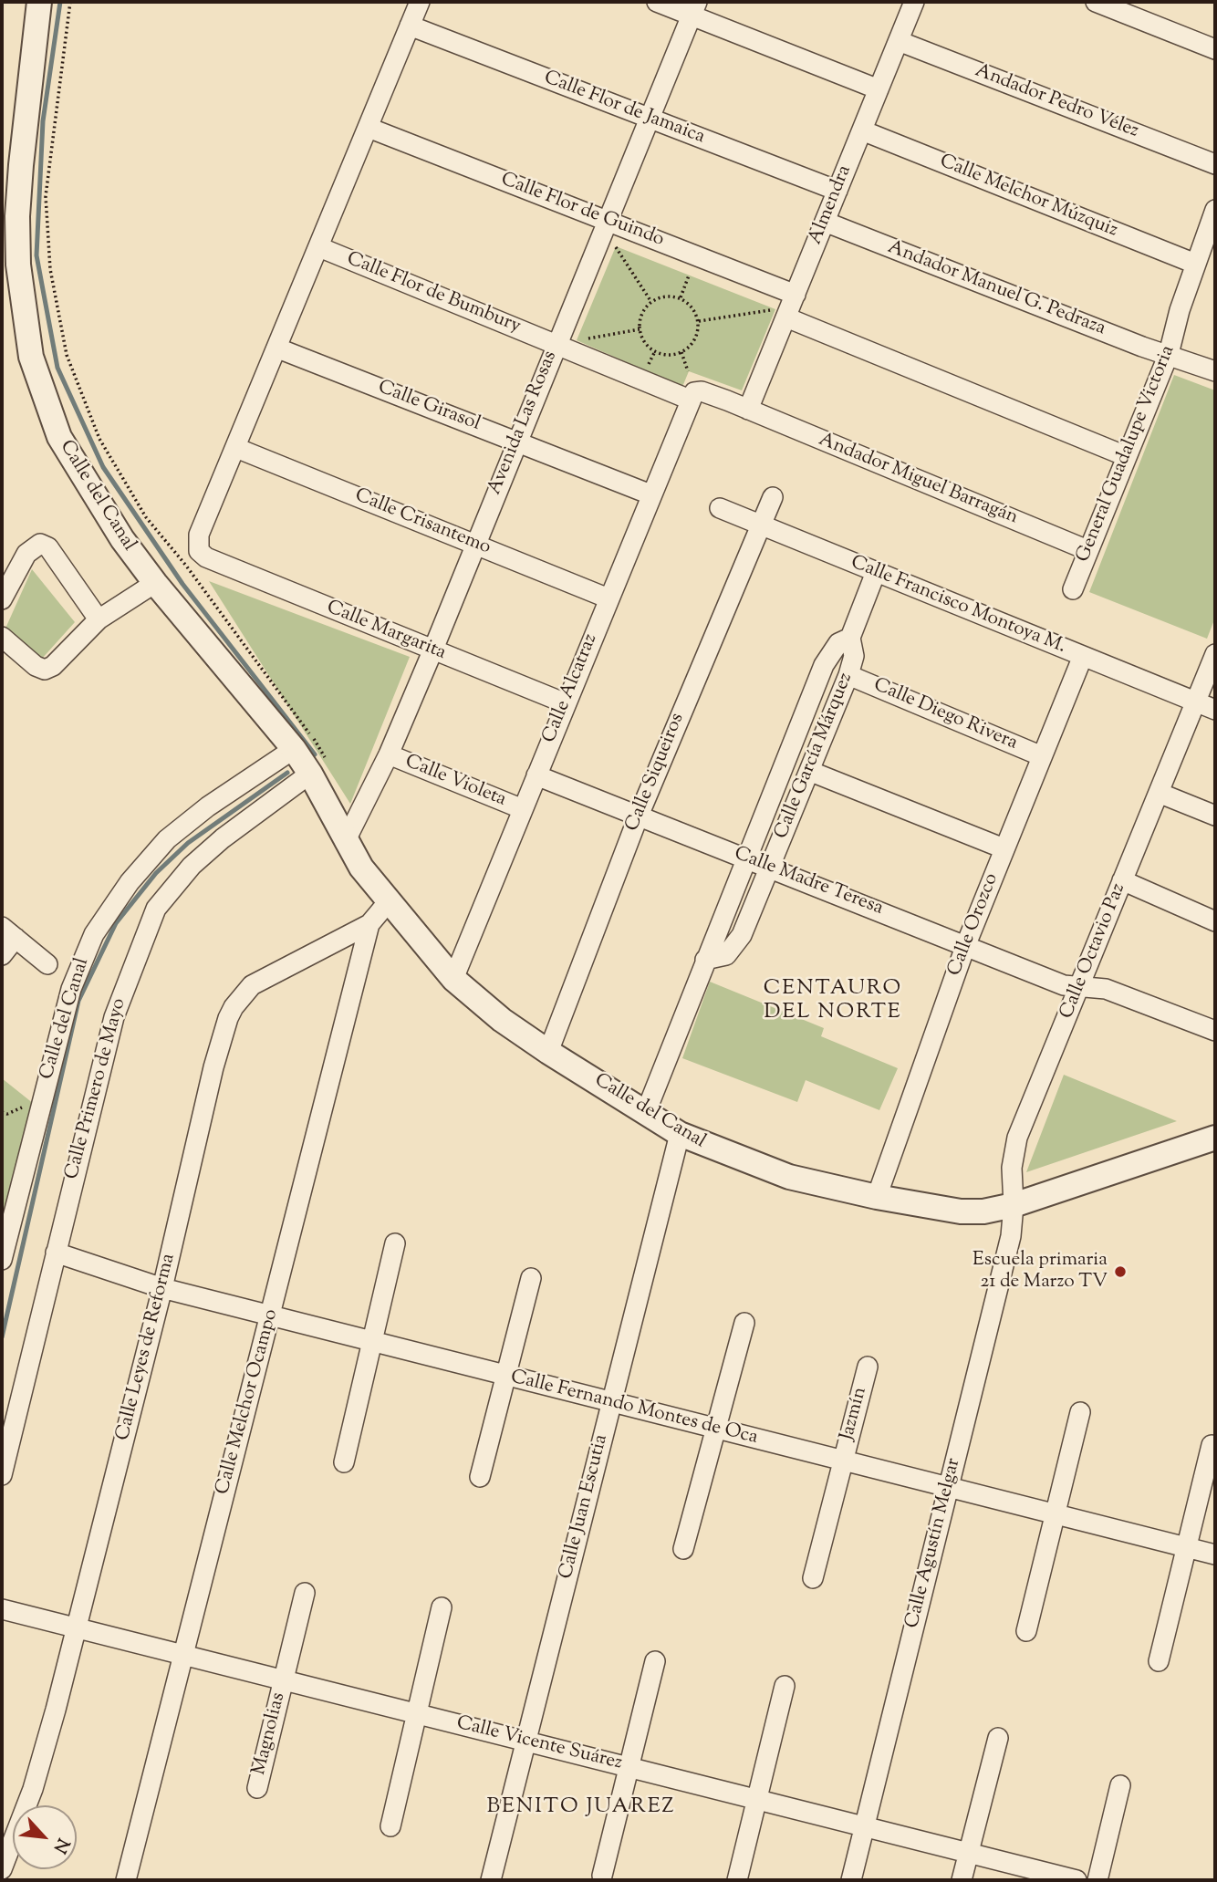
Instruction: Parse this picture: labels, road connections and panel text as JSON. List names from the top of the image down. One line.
{"streets":{"street":["Andador Pedro Vélez","Calle Flor de Jamaica","Calle Melchor Múzquiz","Almendra","Calle Flor de Guindo","Andador Manuel G. Pedraza","Calle Flor de Bumbury","Calle Girasol","Avenida Las Rosas","General Guadalupe Victoria","Andador Miguel Barragán","Calle del Canal","Calle Crisantemo","Calle Francisco Montoya M.","Calle Margarita","Calle Alcatraz","Calle Diego Rivera","Calle García Márquez","Calle Siqueiros","Calle Violeta","Calle Madre Teresa","Calle Orozco","Calle Octavio Paz","Calle Primero de Mayo","Calle Leyes de Reforma","Calle Melchor Ocampo","Calle Fernando Montes de Oca","Jazmín","Calle Juan Escutia","Calle Agustín Melgar","Magnolias","Calle Vicente Suárez"]},"crossings":[["Andador Pedro Vélez","Almendra"],["Calle Flor de Jamaica","Almendra"],["Calle Flor de Jamaica","Avenida Las Rosas"],["Calle Melchor Múzquiz","Almendra"],["Calle Melchor Múzquiz","General Guadalupe Victoria"],["Almendra","Calle Flor de Guindo"],["Almendra","Andador Manuel G. Pedraza"],["Almendra","Andador Miguel Barragán"],["Calle Flor de Guindo","Avenida Las Rosas"],["Andador Manuel G. Pedraza","General Guadalupe Victoria"],["Calle Flor de Bumbury","Avenida Las Rosas"],["Calle Flor de Bumbury","Andador Miguel Barragán"],["Calle Flor de Bumbury","Calle Alcatraz"],["Calle Girasol","Avenida Las Rosas"],["Calle Girasol","Calle Alcatraz"],["Avenida Las Rosas","Calle del Canal"],["Avenida Las Rosas","Calle Crisantemo"],["Avenida Las Rosas","Calle Margarita"],["Avenida Las Rosas","Calle Violeta"],["General Guadalupe Victoria","Andador Miguel Barragán"],["Andador Miguel Barragán","Calle Alcatraz"],["Calle del Canal","Calle Alcatraz"],["Calle del Canal","Calle García Márquez"],["Calle del Canal","Calle Siqueiros"],["Calle del Canal","Calle Orozco"],["Calle del Canal","Calle Octavio Paz"],["Calle del Canal","Calle Primero de Mayo"],["Calle del Canal","Calle Leyes de Reforma"],["Calle del Canal","Calle Juan Escutia"],["Calle del Canal","Calle Agustín Melgar"],["Calle Crisantemo","Calle Margarita"],["Calle Crisantemo","Calle Alcatraz"],["Calle Francisco Montoya M.","Calle García Márquez"],["Calle Francisco Montoya M.","Calle Siqueiros"],["Calle Francisco Montoya M.","Calle Orozco"],["Calle Francisco Montoya M.","Calle Octavio Paz"],["Calle Margarita","Calle Alcatraz"],["Calle Alcatraz","Calle Violeta"],["Calle Alcatraz","Calle Madre Teresa"],["Calle Diego Rivera","Calle García Márquez"],["Calle Diego Rivera","Calle Orozco"],["Calle García Márquez","Calle Madre Teresa"],["Calle Siqueiros","Calle Madre Teresa"],["Calle Madre Teresa","Calle Orozco"],["Calle Madre Teresa","Calle Octavio Paz"],["Calle Octavio Paz","Calle Agustín Melgar"],["Calle Primero de Mayo","Calle Fernando Montes de Oca"],["Calle Leyes de Reforma","Calle Melchor Ocampo"],["Calle Leyes de Reforma","Calle Fernando Montes de Oca"],["Calle Leyes de Reforma","Calle Vicente Suárez"],["Calle Melchor Ocampo","Calle Fernando Montes de Oca"],["Calle Melchor Ocampo","Calle Vicente Suárez"],["Calle Fernando Montes de Oca","Jazmín"],["Calle Fernando Montes de Oca","Calle Juan Escutia"],["Calle Fernando Montes de Oca","Calle Agustín Melgar"],["Calle Juan Escutia","Calle Vicente Suárez"],["Calle Agustín Melgar","Calle Vicente Suárez"],["Magnolias","Calle Vicente Suárez"]],"districts":["CENTAURO DEL NORTE","BENITO JUAREZ"],"places":["Escuela primaria 21 de Marzo TV"],"north":"bottom right"}
